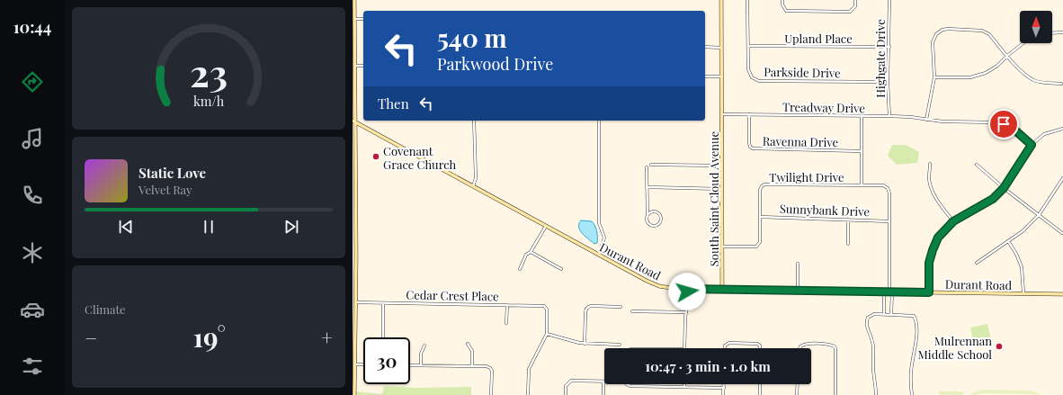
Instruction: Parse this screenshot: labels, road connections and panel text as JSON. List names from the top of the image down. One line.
{"streets":{"street":["Upland Place","Highgate Drive","Parkside Drive","Treadway Drive","Ravenna Drive","Twilight Drive","South Saint Cloud Avenue","Sunnybank Drive","Durant Road","Cedar Crest Place"]},"crossings":[["Upland Place","Highgate Drive"],["Upland Place","Parkside Drive"],["Highgate Drive","Parkside Drive"],["Highgate Drive","Treadway Drive"],["Treadway Drive","Ravenna Drive"],["Treadway Drive","South Saint Cloud Avenue"],["Twilight Drive","South Saint Cloud Avenue"],["Twilight Drive","Sunnybank Drive"],["South Saint Cloud Avenue","Durant Road"]],"places":["Covenant Grace Church","Mulrennan Middle School"],"north":"top","page":{"tabs":"10:44","turn":["540 m","Parkwood Drive"],"then":"Then","song":["Static Love","Velvet Ray"],"tile":"Climate","heat":["−","19°","+"],"limit":"30","trip":"10:47 · 3 min · 1.0 km","gauge":["23","km/h"]}}
